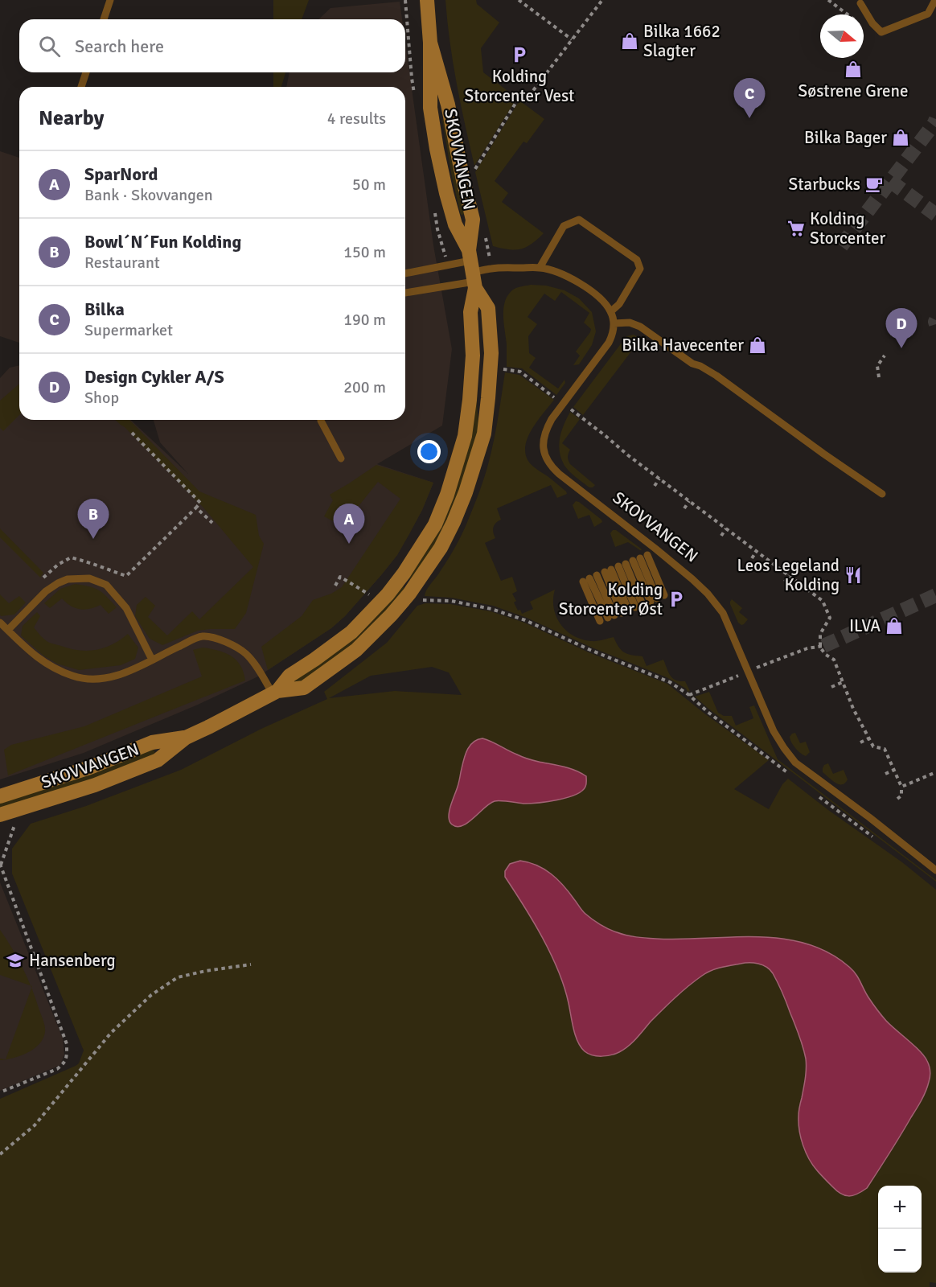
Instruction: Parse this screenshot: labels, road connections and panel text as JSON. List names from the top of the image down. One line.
{"streets":{"street":["SKOVVANGEN"]},"places":{"shop":["Bilka 1662 Slagter","Søstrene Grene","Bilka Bager","Bilka Havecenter","ILVA"],"parking":["Kolding Storcenter Vest","Kolding Storcenter Øst"],"cafe":["Starbucks"],"supermarket":["Kolding Storcenter"],"restaurant":["Leos Legeland Kolding"],"school or university":["Hansenberg"]},"north":"right","page":{"search":"Search here","pins":["C","D","B","A"],"heading":["Nearby","4 results"],"list":[{"mark":"A","name":"SparNord","note":"Bank · Skovvangen","value":"50 m"},{"mark":"B","name":"Bowl´N´Fun Kolding","note":"Restaurant","value":"150 m"},{"mark":"C","name":"Bilka","note":"Supermarket","value":"190 m"},{"mark":"D","name":"Design Cykler A/S","note":"Shop","value":"200 m"}],"map_buttons":["+","−"]}}
